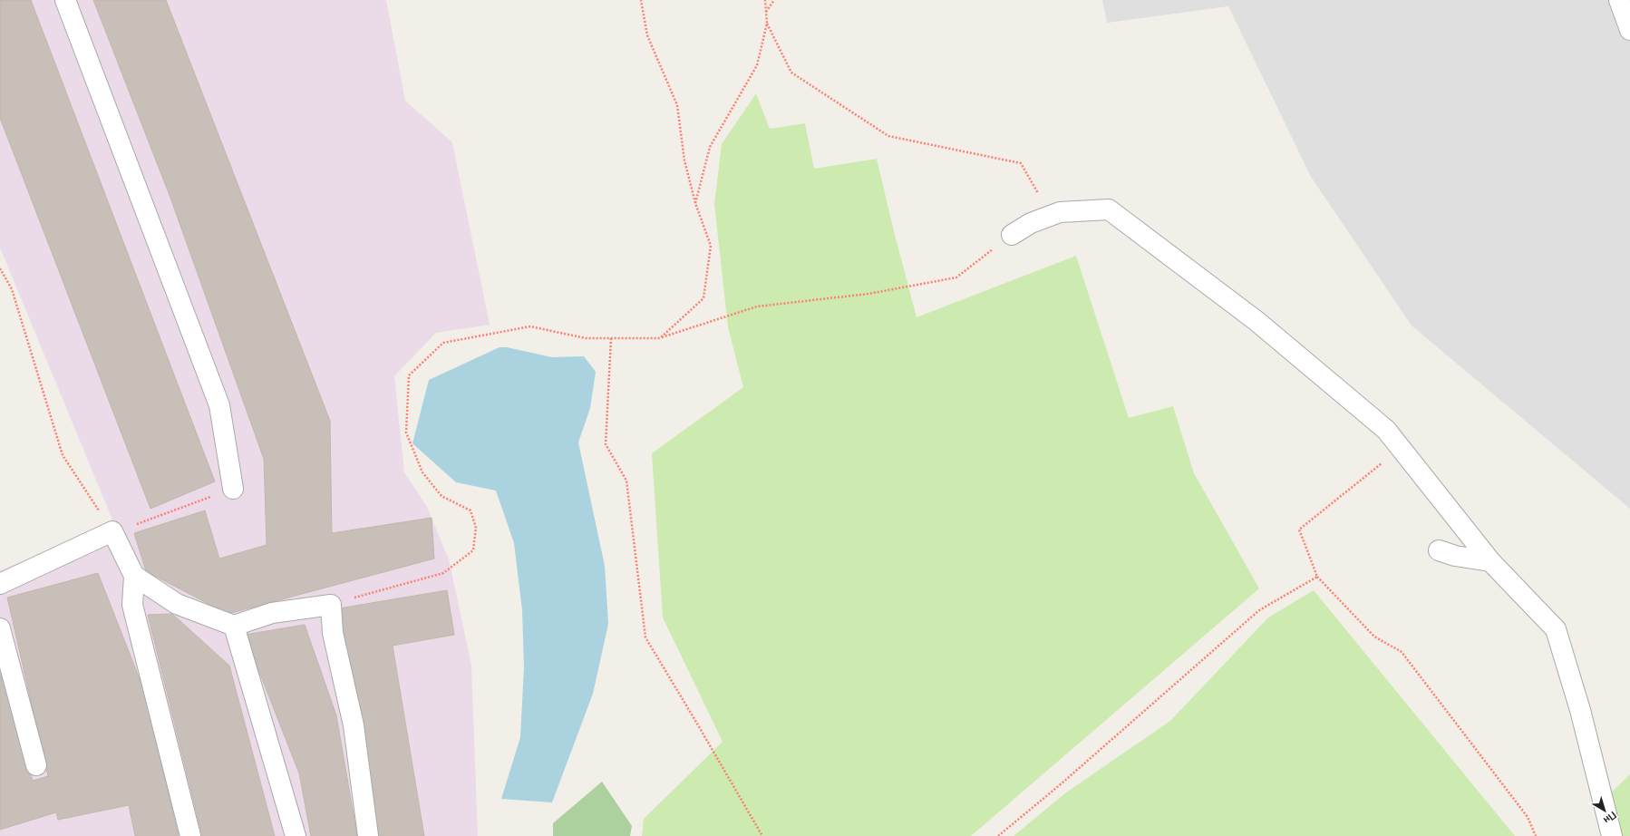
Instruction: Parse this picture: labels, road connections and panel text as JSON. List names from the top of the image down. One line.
{"north":"bottom right"}
